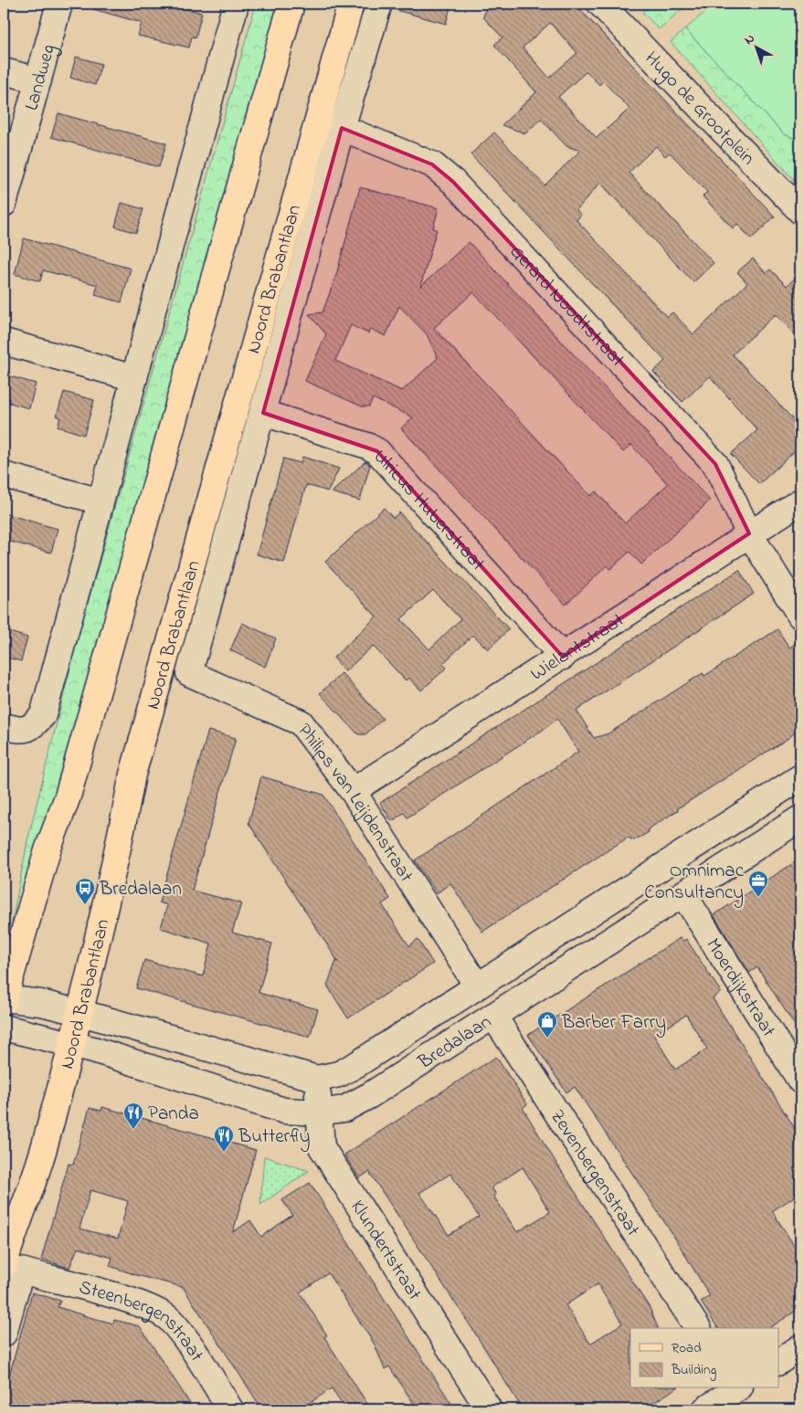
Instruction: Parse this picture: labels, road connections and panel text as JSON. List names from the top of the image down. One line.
{"streets":{"main road":["Noord Brabantlaan"],"street":["Landweg","Hugo de Grootplein","Gerard Noodtstraat","Ulricus Huberstraat","Wielantstraat","Philips van Leijdenstraat","Moerdijkstraat","Bredalaan","Zevenbergenstraat","Klundertstraat","Steenbergenstraat"]},"crossings":[["Noord Brabantlaan","Gerard Noodtstraat"],["Noord Brabantlaan","Ulricus Huberstraat"],["Noord Brabantlaan","Philips van Leijdenstraat"],["Noord Brabantlaan","Bredalaan"],["Noord Brabantlaan","Steenbergenstraat"],["Gerard Noodtstraat","Wielantstraat"],["Ulricus Huberstraat","Wielantstraat"],["Wielantstraat","Philips van Leijdenstraat"],["Philips van Leijdenstraat","Bredalaan"],["Moerdijkstraat","Bredalaan"],["Bredalaan","Zevenbergenstraat"],["Bredalaan","Klundertstraat"]],"places":{"office":["Omnimac Consultancy"],"bus stop":["Bredalaan"],"shop":["Barber Farry"],"restaurant":["Panda","Butterfly"]},"legend":["Road","Building"],"north":"top left"}
